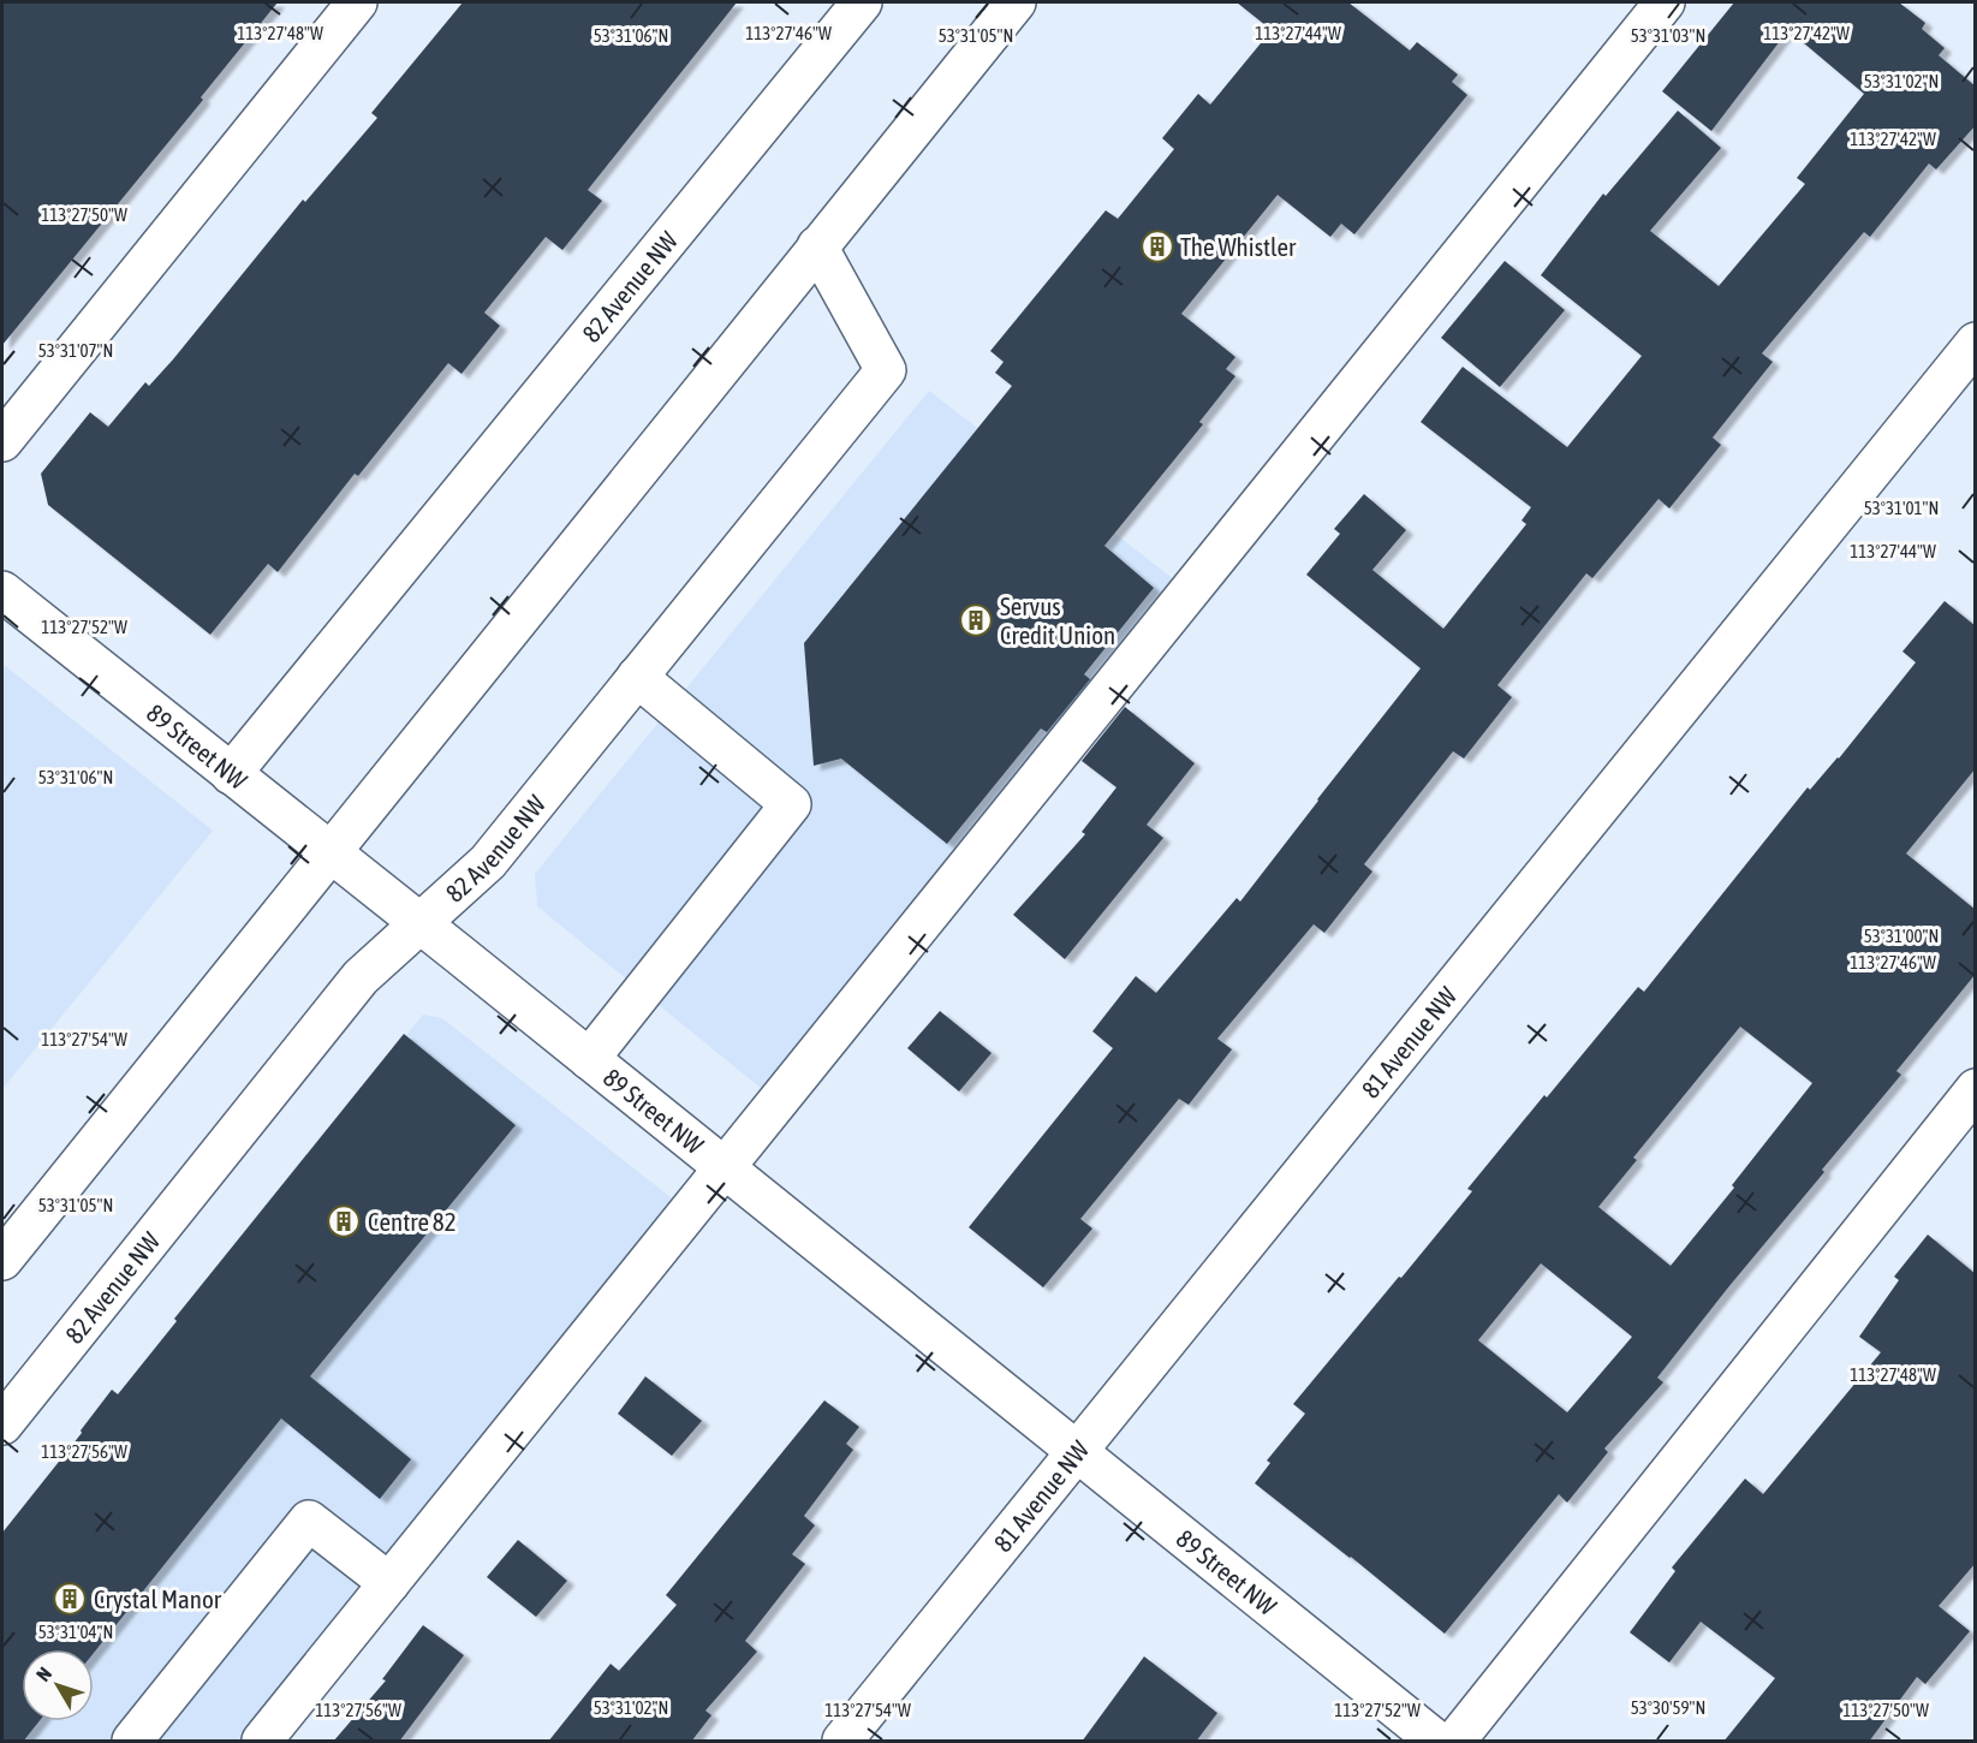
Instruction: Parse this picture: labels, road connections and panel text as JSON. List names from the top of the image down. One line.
{"streets":{"street":["82 Avenue NW","89 Street NW","81 Avenue NW"]},"crossings":[["82 Avenue NW","89 Street NW"],["89 Street NW","81 Avenue NW"]],"places":{"building":["The Whistler","Servus Credit Union","Centre 82","Crystal Manor"]},"north":"top left","coordinates":["113°27'48\"W","113°27'46\"W","113°27'44\"W","113°27'42\"W","53°31'06\"N","53°31'05\"N","53°31'03\"N","53°31'02\"N","113°27'50\"W","53°31'07\"N","53°31'01\"N","113°27'52\"W","53°31'00\"N","113°27'54\"W","113°27'56\"W","53°31'04\"N","53°30'59\"N"]}
